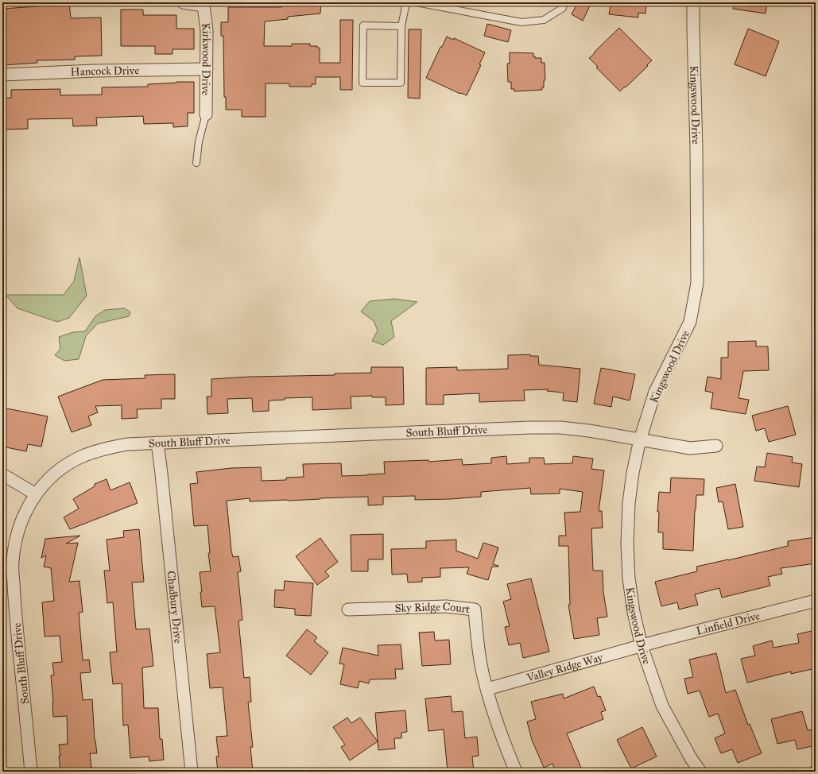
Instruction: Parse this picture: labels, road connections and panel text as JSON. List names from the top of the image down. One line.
{"streets":{"street":["Kirkwood Drive","Hancock Drive","Kingswood Drive","South Bluff Drive","Chadbury Drive","Sky Ridge Court","Linfield Drive","Valley Ridge Way"]},"crossings":[["Kirkwood Drive","Hancock Drive"],["Kingswood Drive","South Bluff Drive"],["Kingswood Drive","Linfield Drive"],["Kingswood Drive","Valley Ridge Way"],["South Bluff Drive","Chadbury Drive"],["Sky Ridge Court","Valley Ridge Way"],["Linfield Drive","Valley Ridge Way"]]}
